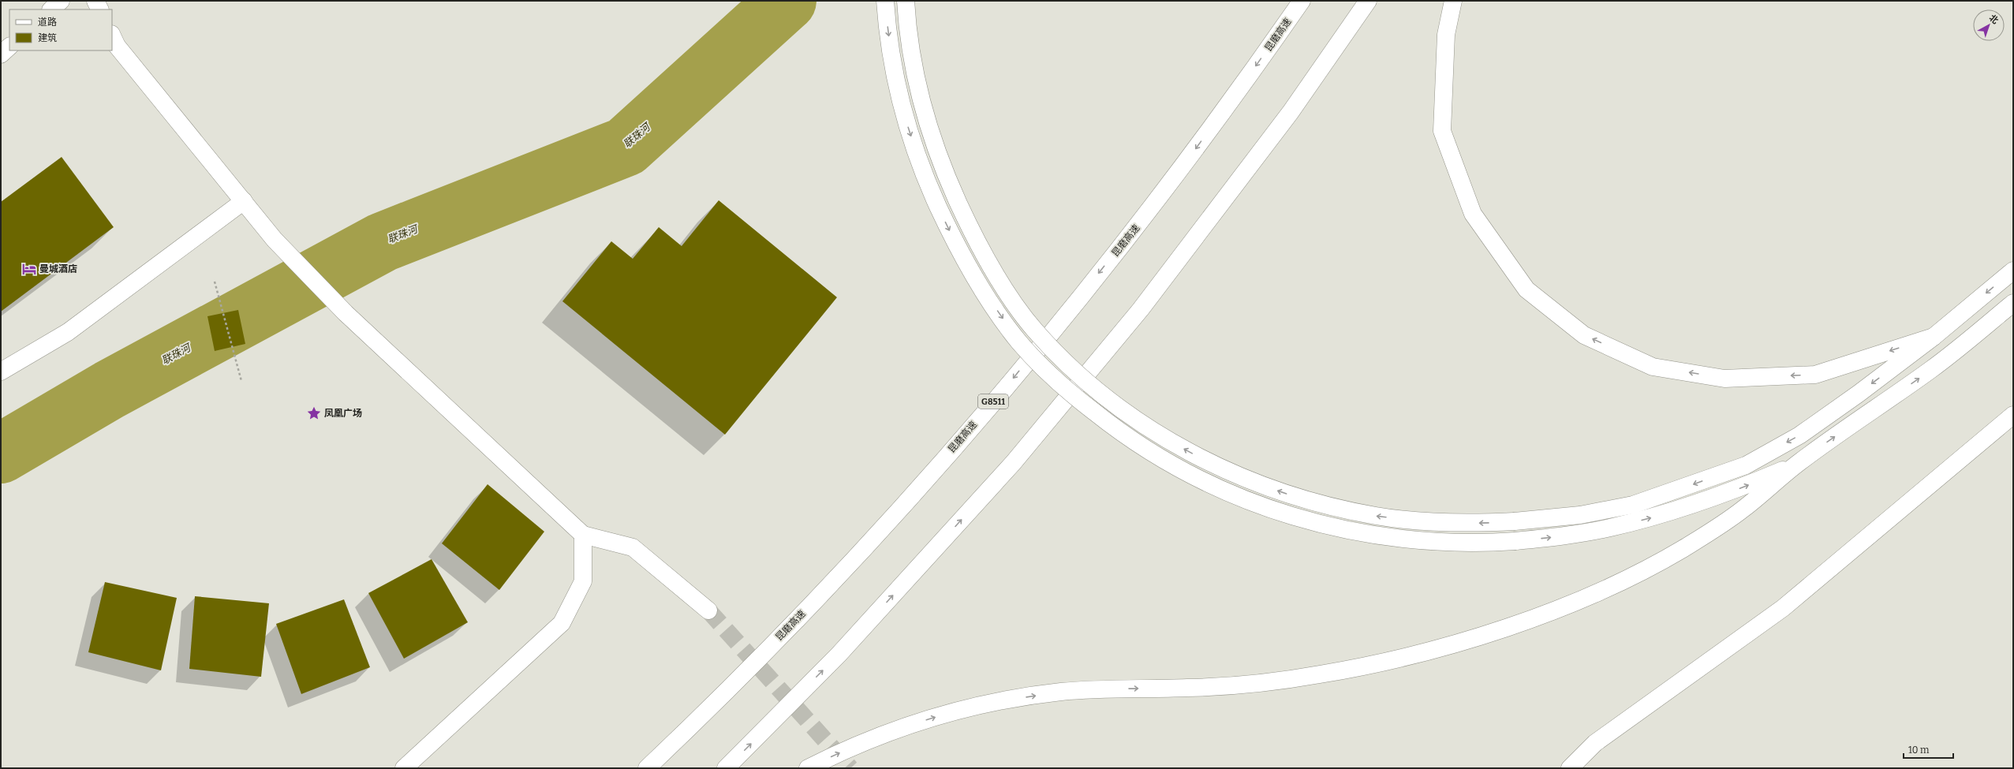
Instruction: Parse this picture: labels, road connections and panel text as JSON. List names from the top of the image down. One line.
{"streets":{"main road":["昆磨高速","G8511"]},"water":["联珠河"],"places":{"hotel":["曼城酒店"],"place":["凤凰广场"]},"legend":["道路","建筑"],"scale_bar":"10 m","north":"top right"}
